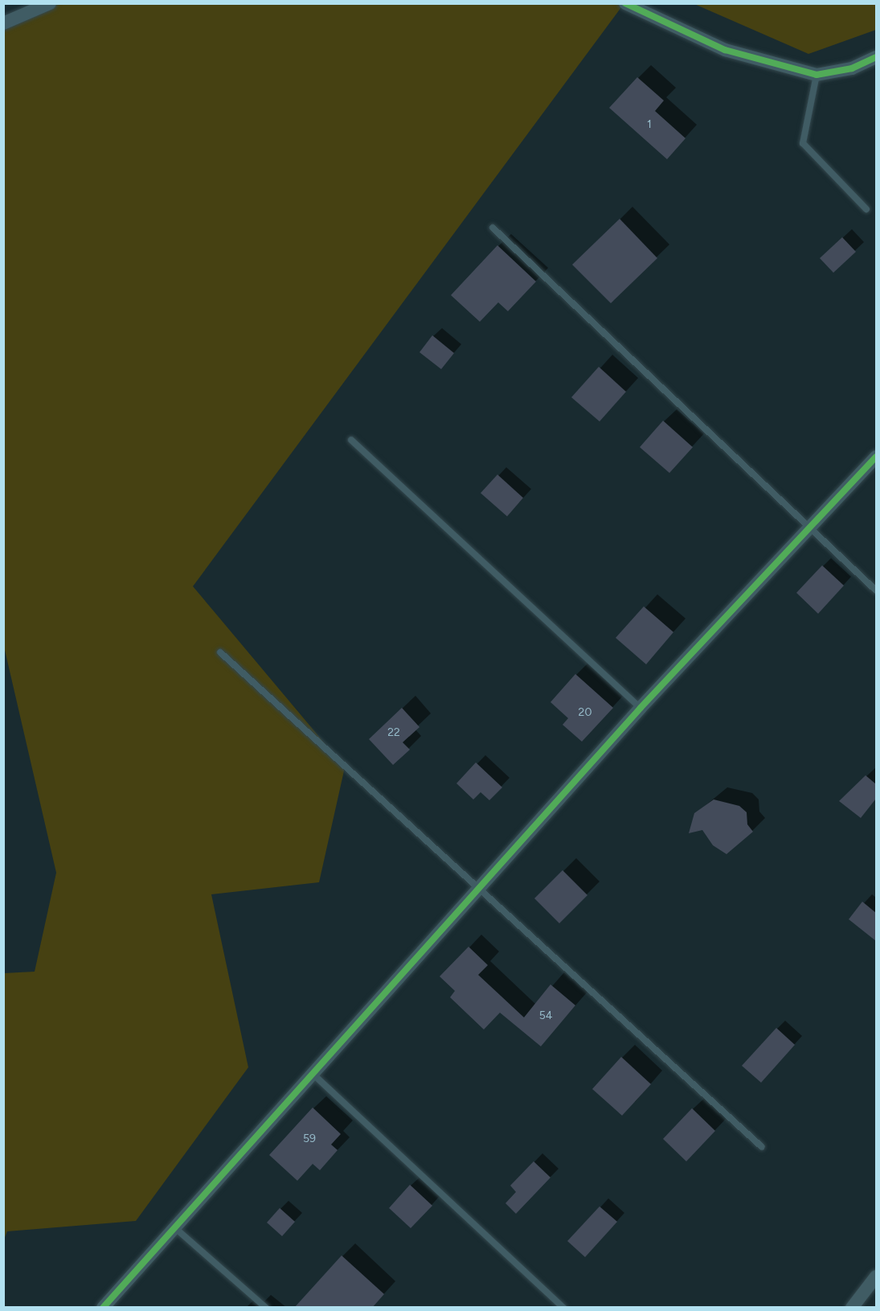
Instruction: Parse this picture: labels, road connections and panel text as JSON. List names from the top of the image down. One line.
{"house_numbers":["1","20","22","54","59"]}
